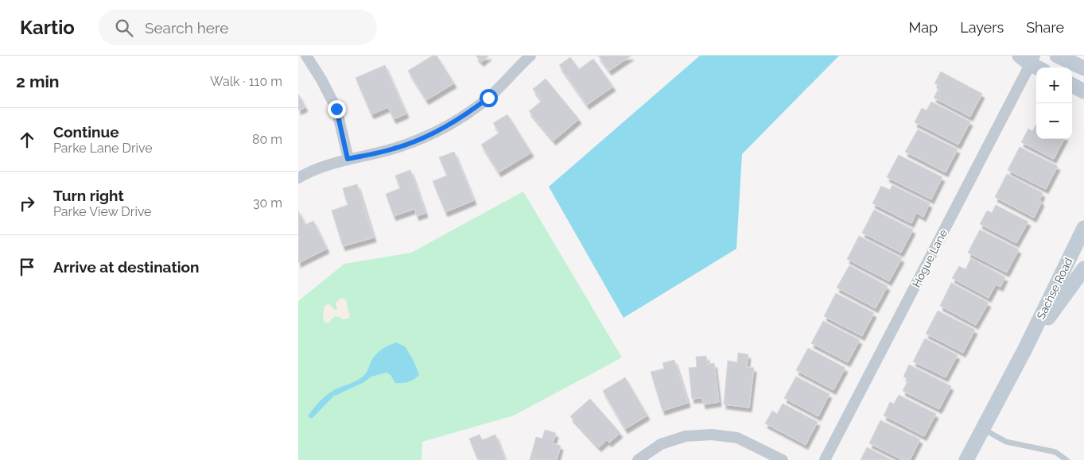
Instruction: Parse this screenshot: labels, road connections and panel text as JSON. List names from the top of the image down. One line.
{"streets":{"main road":["Sachse Road"],"street":["Hogue Lane"]},"page":{"header":"Kartio","search":"Search here","nav":["Map","Layers","Share"],"heading":["2 min","Walk · 110 m"],"map_buttons":["+","−"],"list":[["Continue","Parke Lane Drive","80 m"],["Turn right","Parke View Drive","30 m"],"Arrive at destination"]}}
